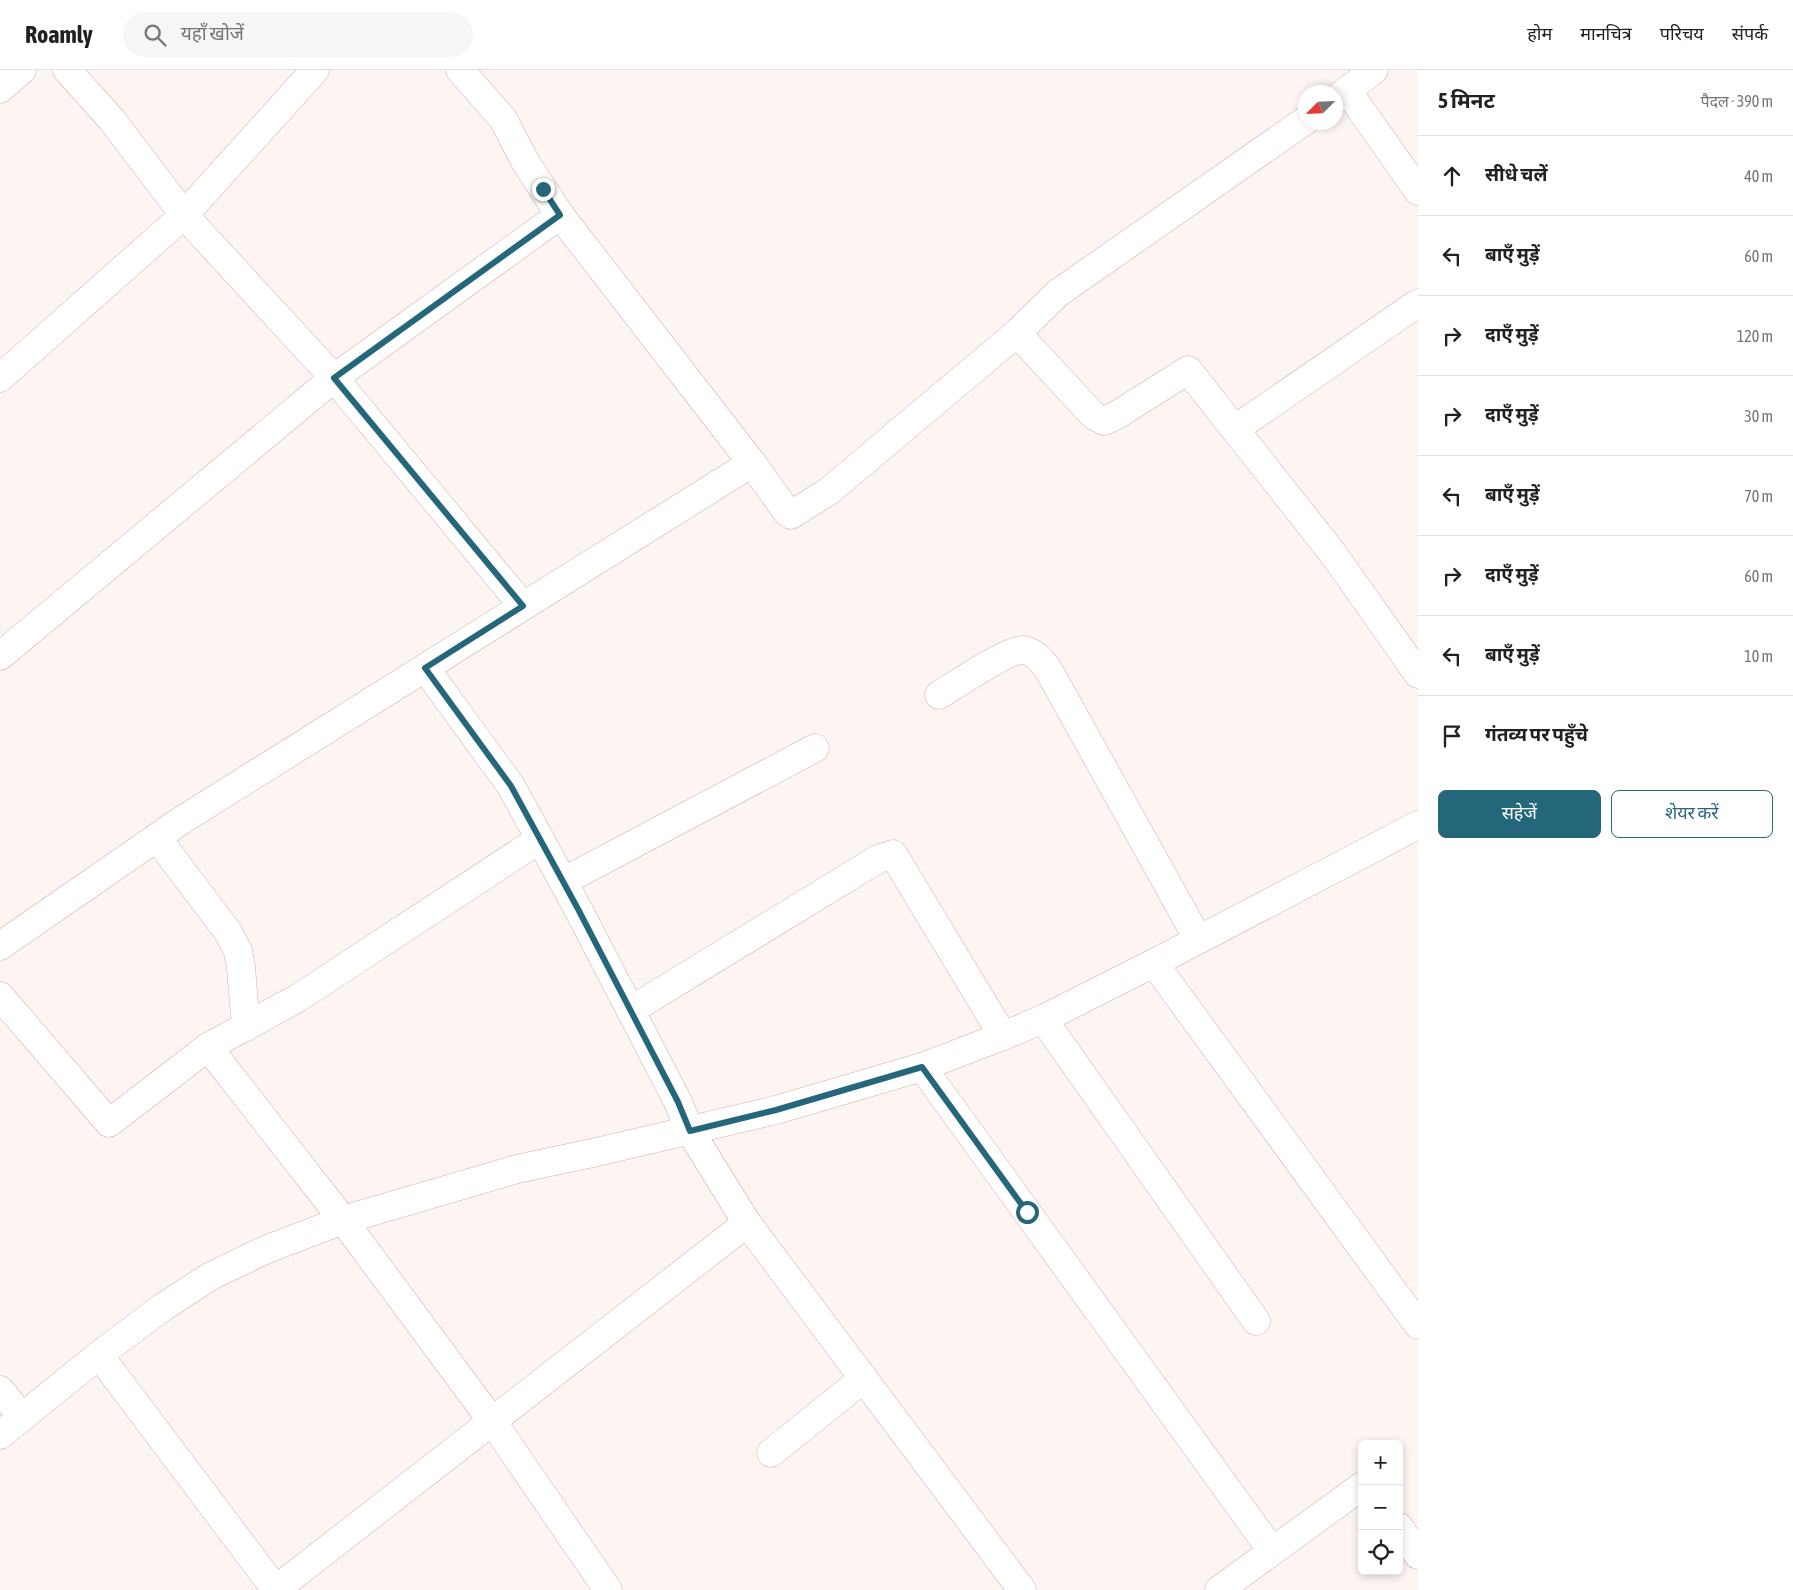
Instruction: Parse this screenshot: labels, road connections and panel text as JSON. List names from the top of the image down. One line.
{"north":"bottom left","page":{"header":"Roamly","search":"यहाँ खोजें","nav":["होम","मानचित्र","परिचय","संपर्क"],"heading":["5 मिनट","पैदल · 390 m"],"list":[["सीधे चलें","40 m"],["बाएँ मुड़ें","60 m"],["दाएँ मुड़ें","120 m"],["दाएँ मुड़ें","30 m"],["बाएँ मुड़ें","70 m"],["दाएँ मुड़ें","60 m"],["बाएँ मुड़ें","10 m"],"गंतव्य पर पहुँचे"],"buttons":["सहेजें","शेयर करें"],"map_buttons":["+","−"]}}
